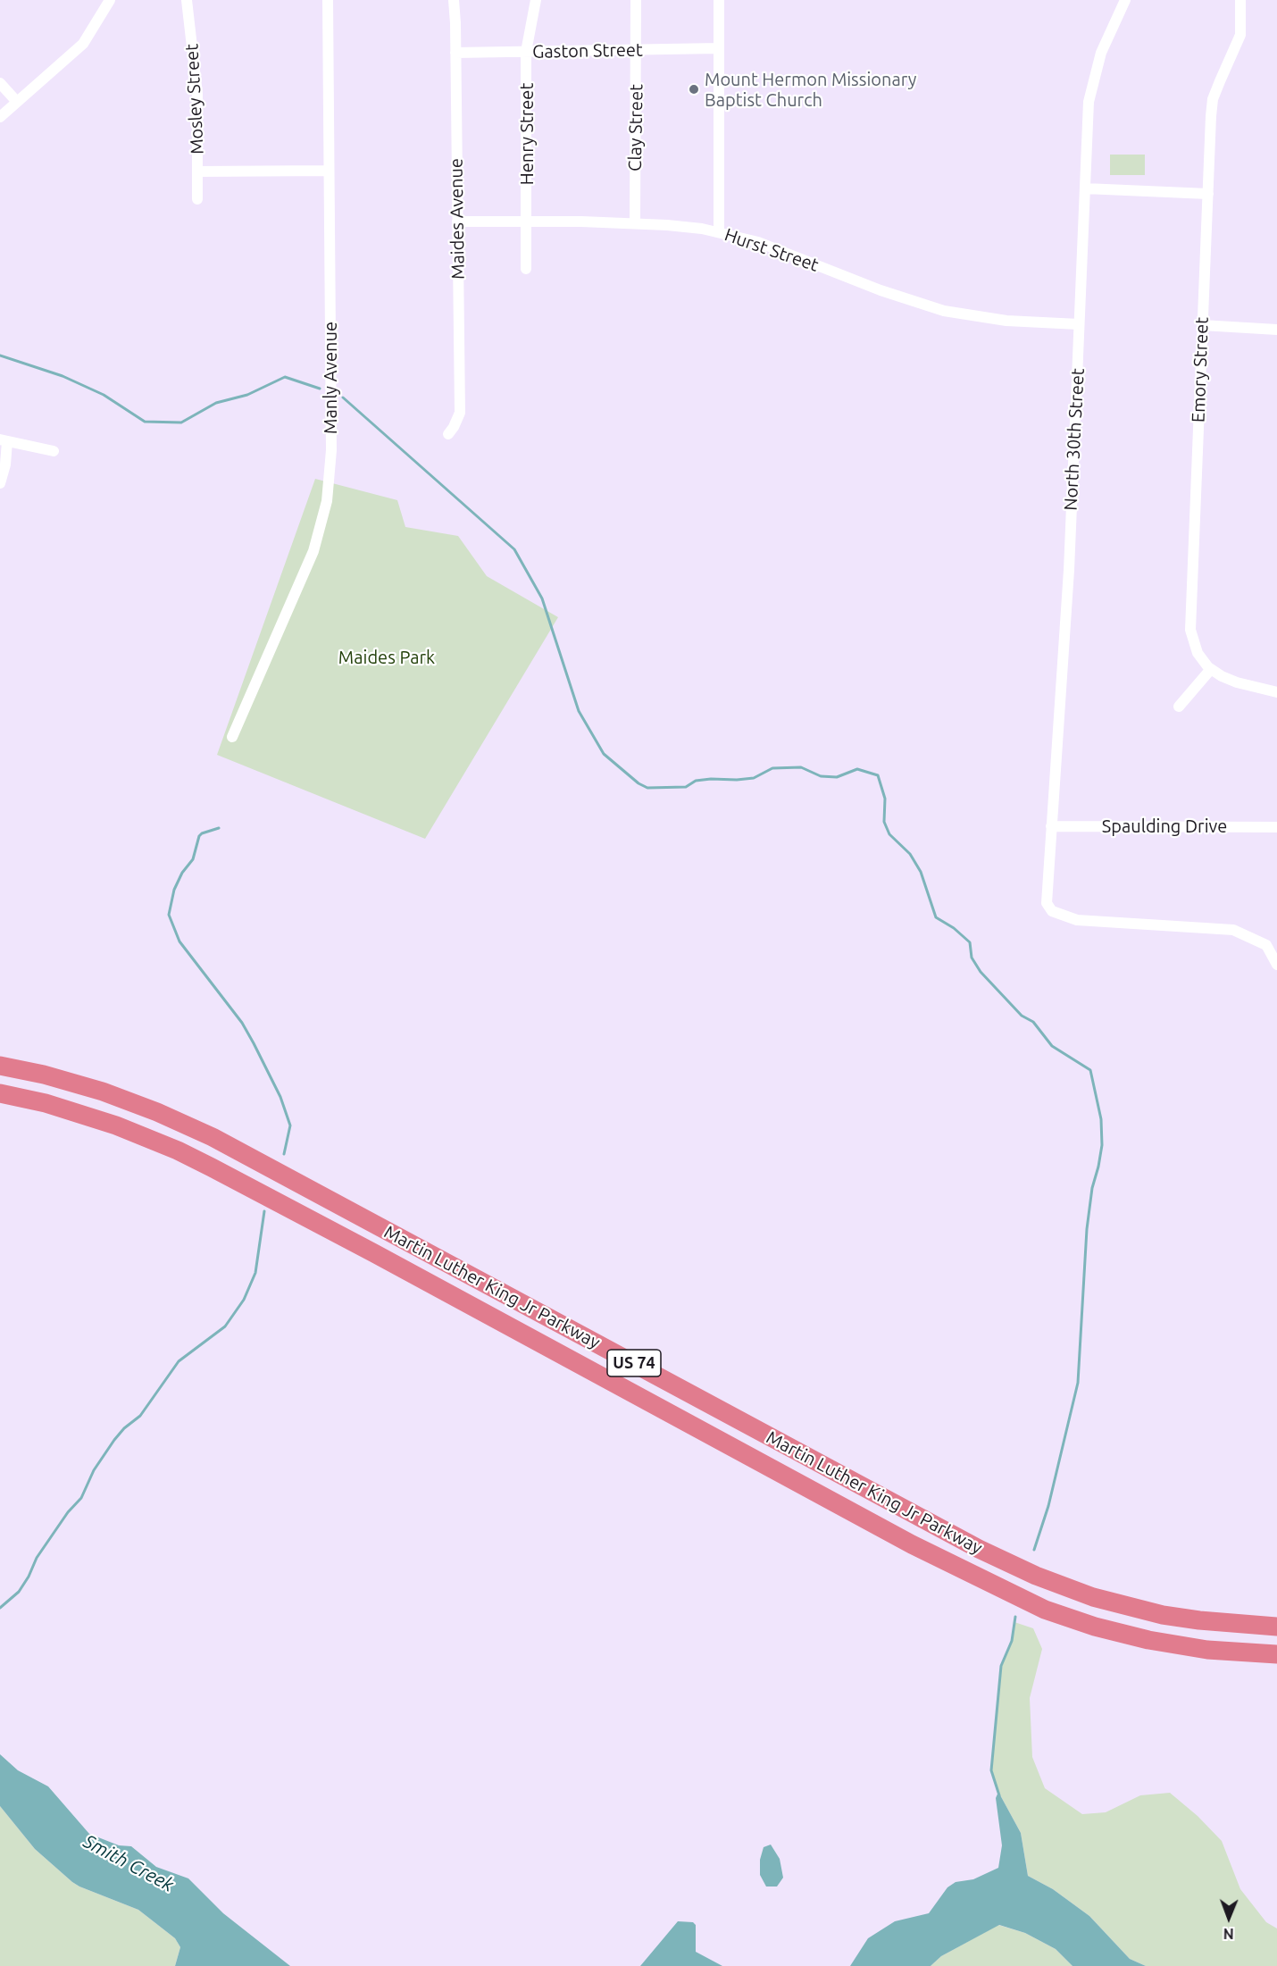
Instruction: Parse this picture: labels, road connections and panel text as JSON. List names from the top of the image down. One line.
{"streets":{"highway":["Martin Luther King Jr Parkway","US 74"],"street":["Gaston Street","Mosley Street","Clay Street","Henry Street","Maides Avenue","Hurst Street","Emory Street","Manly Avenue","North 30th Street","Spaulding Drive"]},"crossings":[["Gaston Street","Clay Street"],["Gaston Street","Henry Street"],["Gaston Street","Maides Avenue"],["Clay Street","Hurst Street"],["Henry Street","Hurst Street"],["Maides Avenue","Hurst Street"],["Hurst Street","North 30th Street"],["North 30th Street","Spaulding Drive"]],"water":["Smith Creek"],"parks":["Maides Park"],"places":["Mount Hermon Missionary Baptist Church"],"north":"bottom"}
